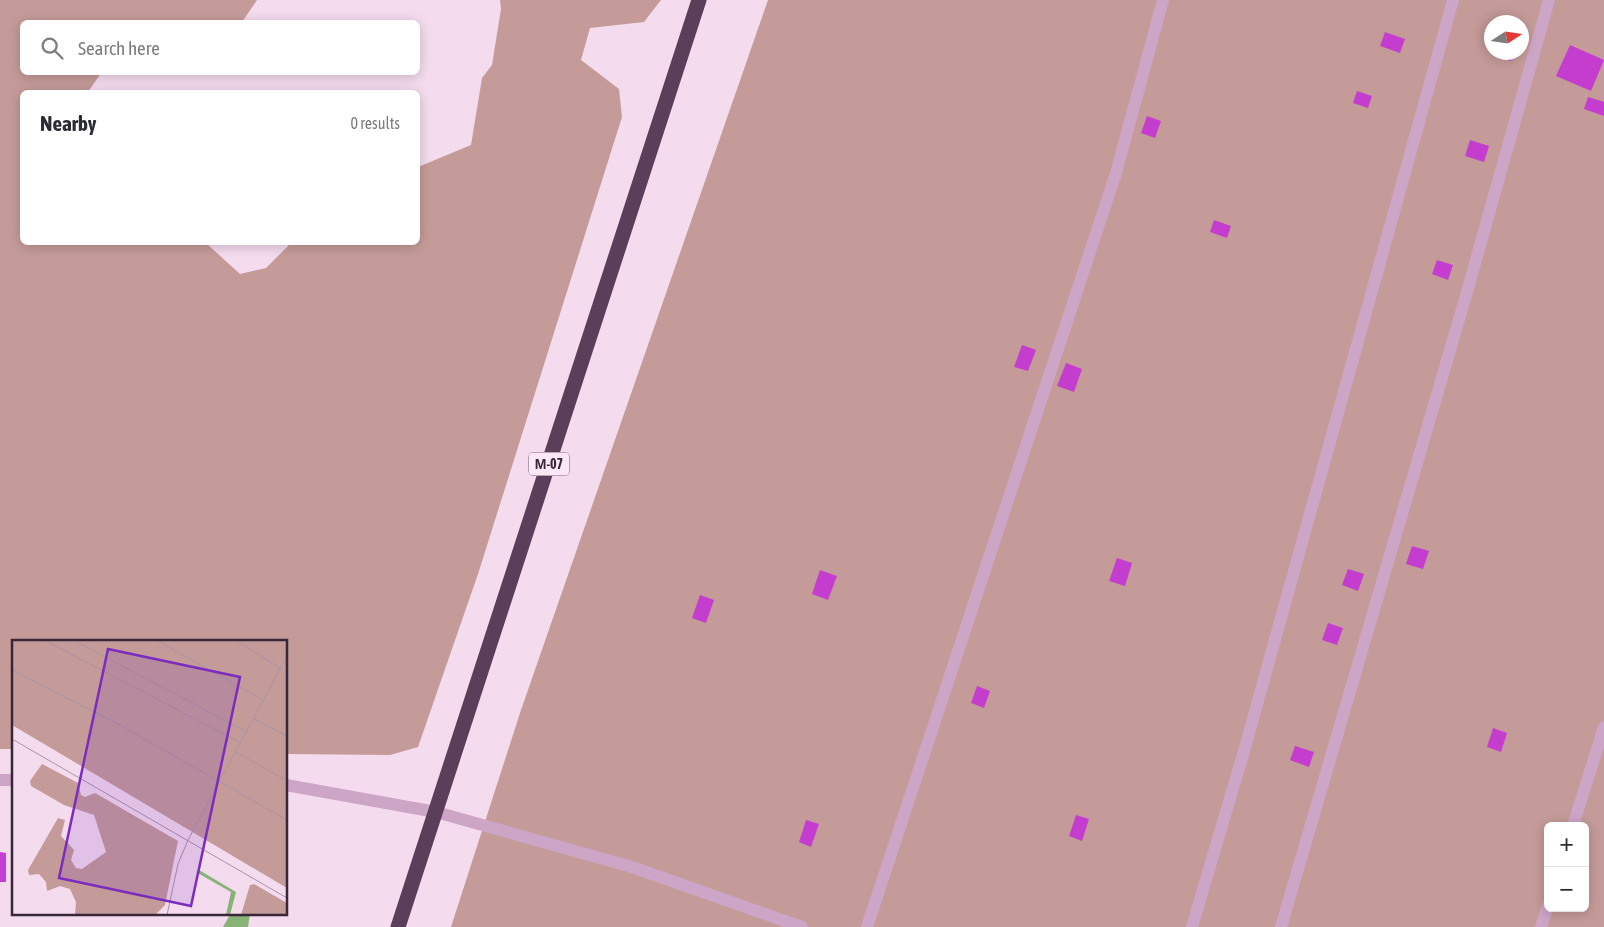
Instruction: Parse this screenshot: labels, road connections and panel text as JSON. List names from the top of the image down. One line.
{"streets":{"highway":["М-07"]},"north":"right","page":{"search":"Search here","heading":["Nearby","0 results"],"map_buttons":["+","−"]}}
